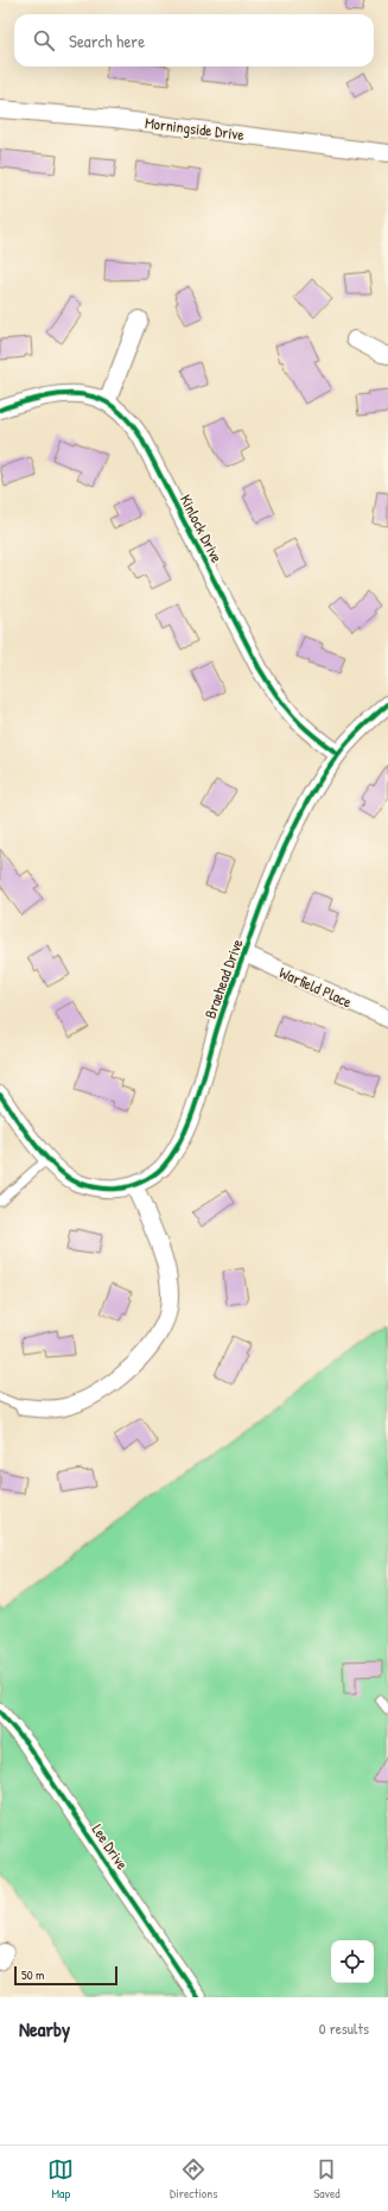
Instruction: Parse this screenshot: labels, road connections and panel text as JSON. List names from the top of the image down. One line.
{"streets":{"street":["Morningside Drive","Kinlock Drive","Braehead Drive","Warfield Place","Lee Drive"]},"crossings":[["Kinlock Drive","Braehead Drive"],["Braehead Drive","Warfield Place"]],"scale_bar":"50 m","page":{"search":"Search here","scale":"50 m","heading":["Nearby","0 results"],"nav":["Map","Directions","Saved"]}}
